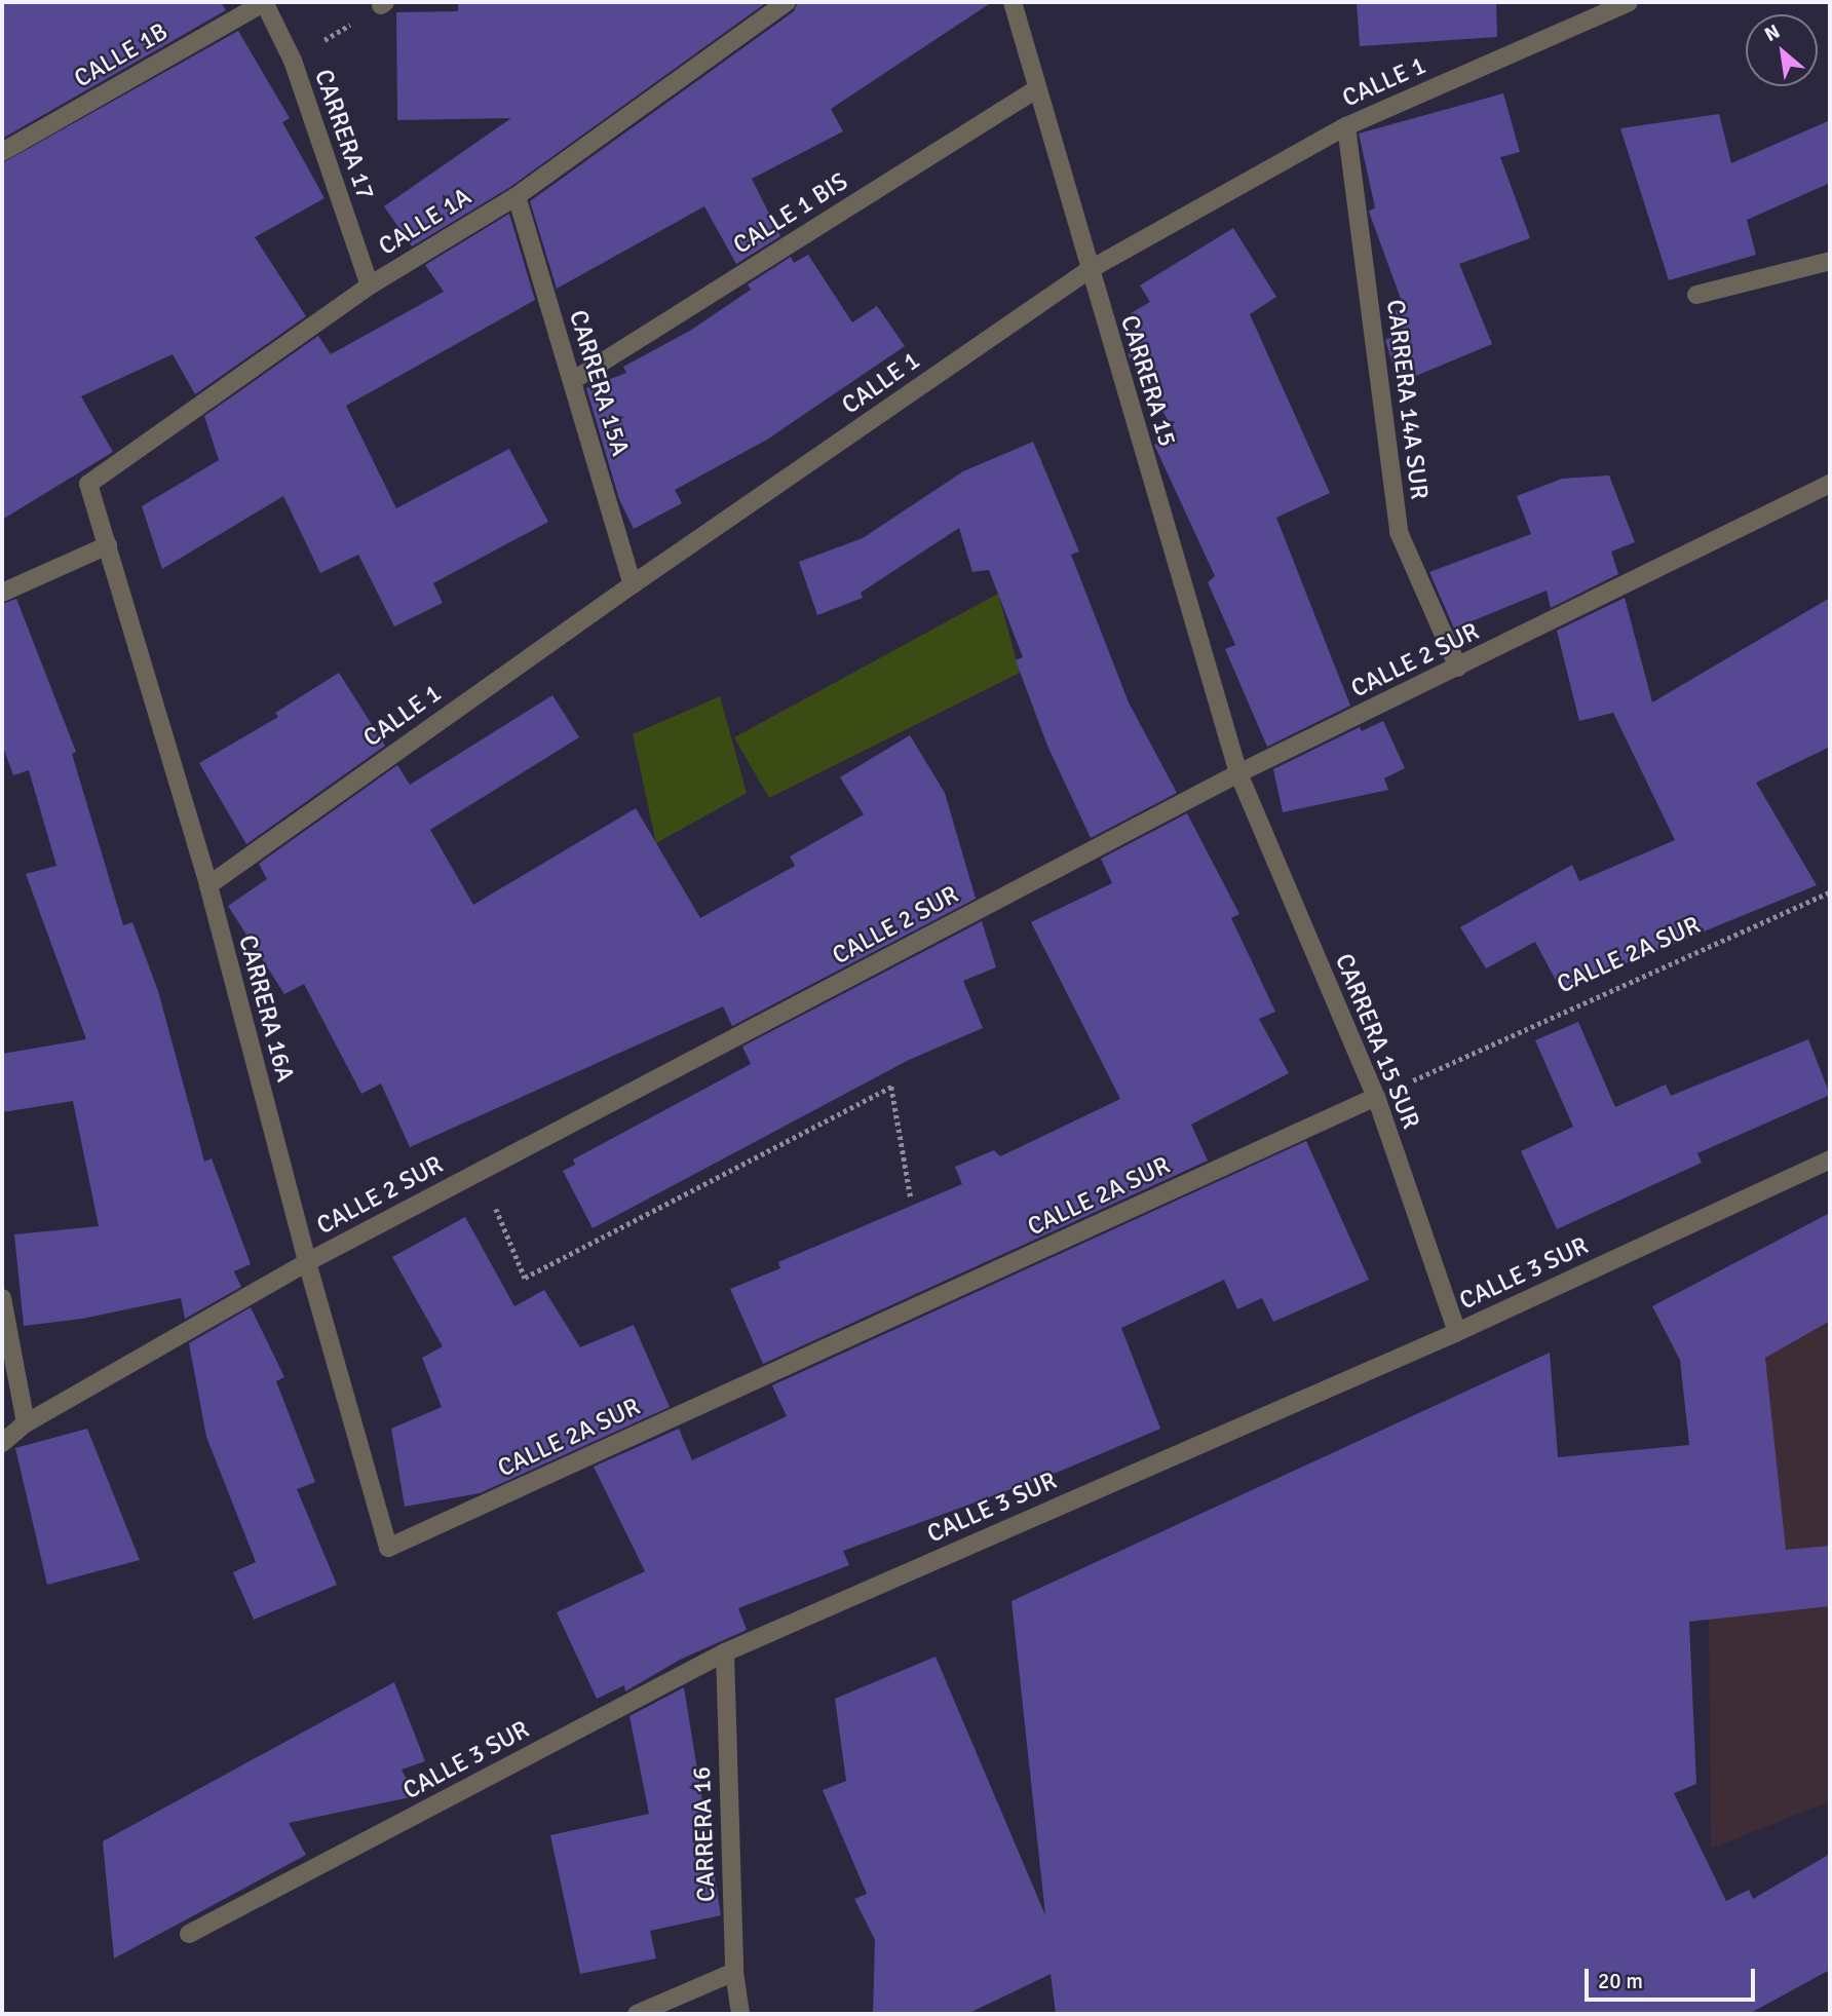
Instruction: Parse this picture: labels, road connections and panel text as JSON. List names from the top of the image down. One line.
{"streets":{"street":["CALLE 1B","CALLE 1","CARRERA 17","CALLE 1 BIS","CALLE 1A","CARRERA 15","CARRERA 15A","CARRERA 14A SUR","CALLE 2 SUR","CALLE 2A SUR","CARRERA 16A","CARRERA 15 SUR","CALLE 3 SUR","CARRERA 16"]},"crossings":[["CALLE 1B","CARRERA 17"],["CALLE 1","CARRERA 15"],["CALLE 1","CARRERA 15A"],["CALLE 1","CARRERA 14A SUR"],["CALLE 1","CARRERA 16A"],["CARRERA 17","CALLE 1A"],["CALLE 1 BIS","CARRERA 15"],["CALLE 1 BIS","CARRERA 15A"],["CALLE 1A","CARRERA 15A"],["CALLE 1A","CARRERA 16A"],["CARRERA 15","CALLE 2 SUR"],["CARRERA 15","CARRERA 15 SUR"],["CARRERA 14A SUR","CALLE 2 SUR"],["CALLE 2 SUR","CARRERA 16A"],["CALLE 2 SUR","CARRERA 15 SUR"],["CALLE 2A SUR","CARRERA 16A"],["CALLE 2A SUR","CARRERA 15 SUR"],["CARRERA 15 SUR","CALLE 3 SUR"],["CALLE 3 SUR","CARRERA 16"]],"scale_bar":"20 m","north":"top left"}
